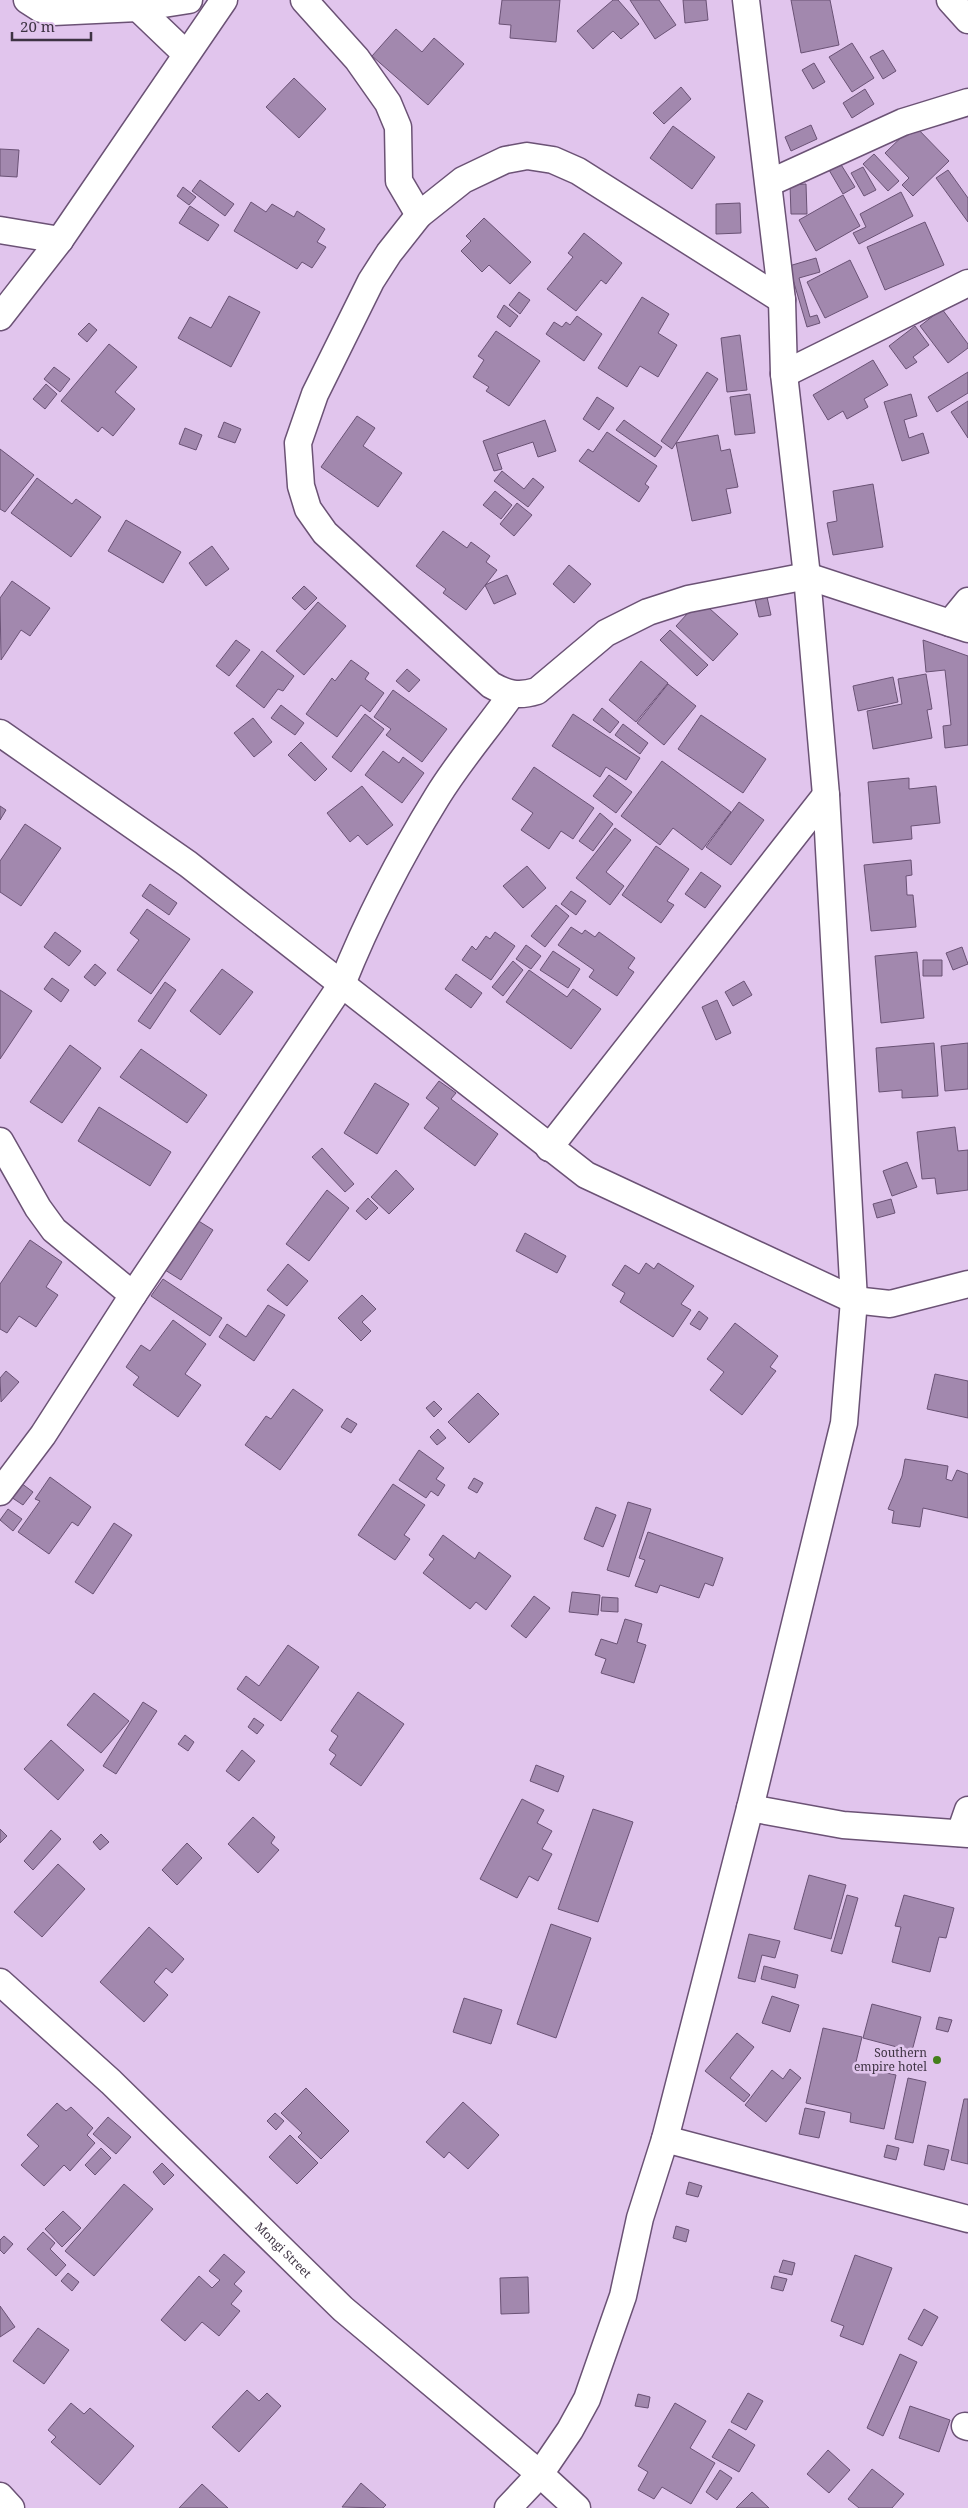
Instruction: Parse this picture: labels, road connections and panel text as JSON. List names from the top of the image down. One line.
{"streets":{"street":["Mongi Street"]},"places":["Southern empire hotel"],"scale_bar":"20 m"}
